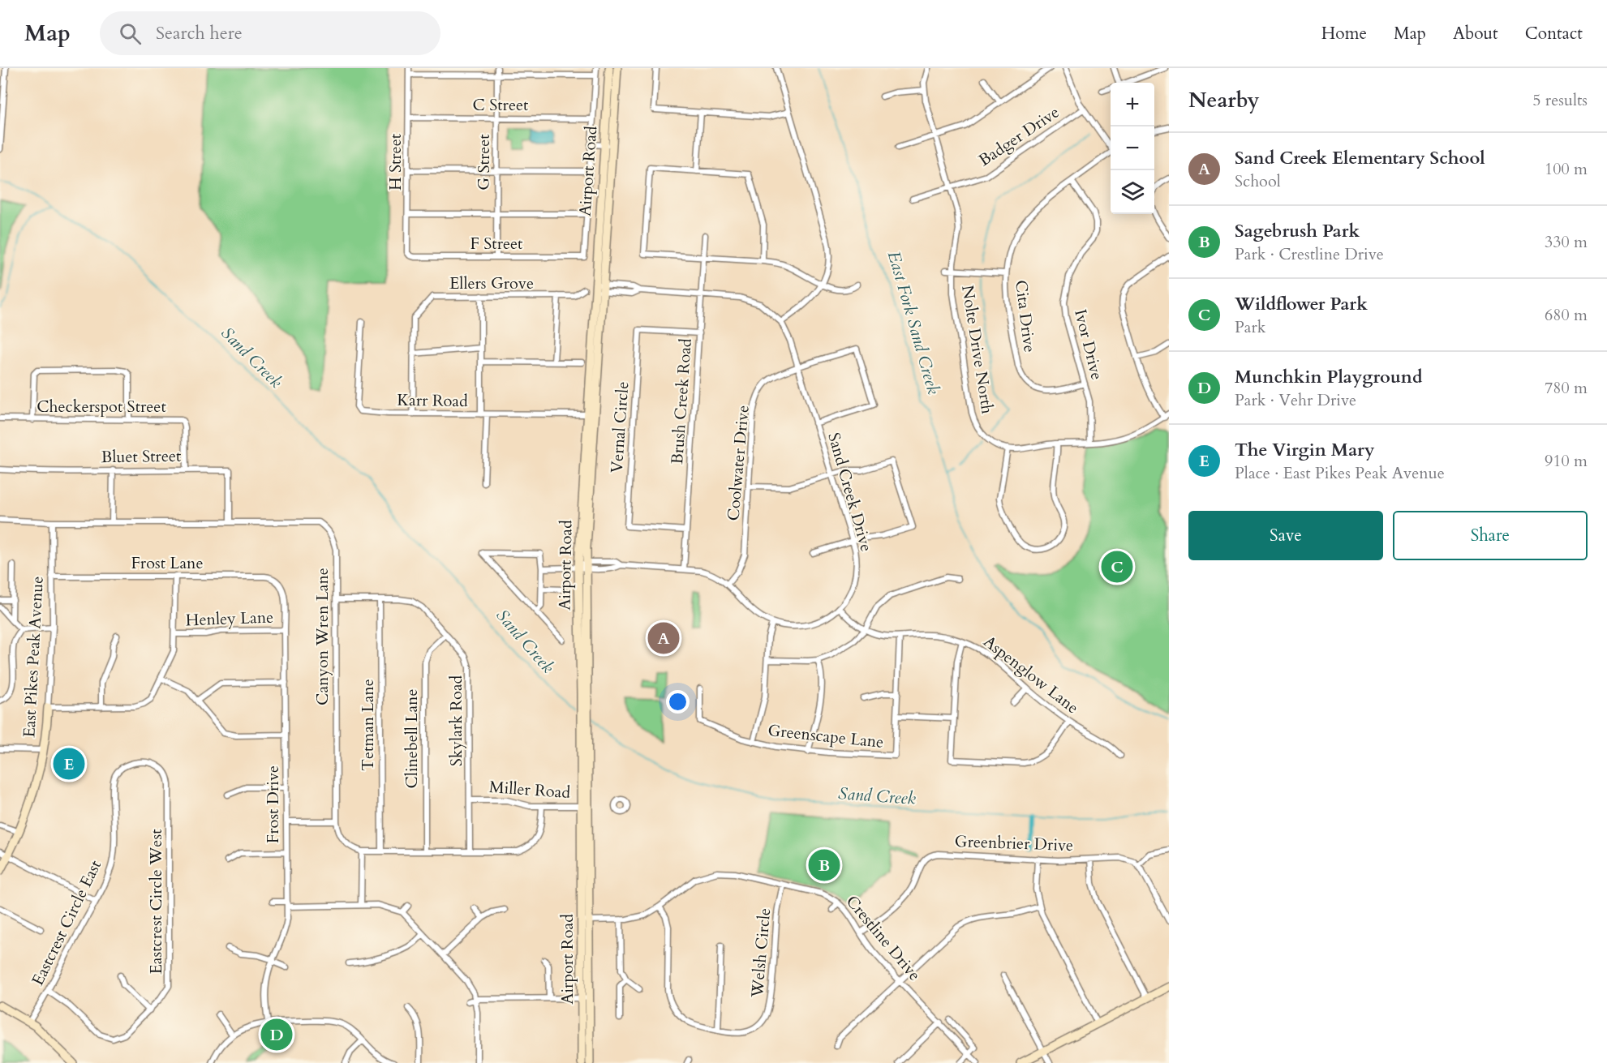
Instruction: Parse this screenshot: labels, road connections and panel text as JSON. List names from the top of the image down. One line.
{"streets":{"main road":["Airport Road","East Pikes Peak Avenue"],"street":["C Street","Badger Drive","H Street","G Street","F Street","Ellers Grove","Cita Drive","Ivor Drive","Nolte Drive North","Karr Road","Brush Creek Road","Checkerspot Street","Vernal Circle","Bluet Street","Coolwater Drive","Sand Creek Drive","Frost Lane","Henley Lane","Canyon Wren Lane","Aspenglow Lane","Skylark Road","Tetman Lane","Greenscape Lane","Clinebell Lane","Miller Road","Frost Drive","Greenbrier Drive","Eastcrest Circle West","Eastcrest Circle East","Crestline Drive","Welsh Circle"]},"crossings":[["C Street","H Street"],["C Street","G Street"],["Badger Drive","Nolte Drive North"],["H Street","F Street"],["G Street","F Street"],["Airport Road","Karr Road"],["Airport Road","Sand Creek Drive"],["Airport Road","Miller Road"],["Airport Road","Crestline Drive"],["Ellers Grove","Karr Road"],["Cita Drive","Ivor Drive"],["Brush Creek Road","Vernal Circle"],["Brush Creek Road","Sand Creek Drive"],["Checkerspot Street","Bluet Street"],["Bluet Street","Canyon Wren Lane"],["Coolwater Drive","Sand Creek Drive"],["Sand Creek Drive","Aspenglow Lane"],["Frost Lane","East Pikes Peak Avenue"],["Frost Lane","Frost Drive"],["Henley Lane","Frost Drive"],["Canyon Wren Lane","East Pikes Peak Avenue"],["Canyon Wren Lane","Skylark Road"],["Canyon Wren Lane","Tetman Lane"],["Canyon Wren Lane","Clinebell Lane"],["Canyon Wren Lane","Miller Road"],["Aspenglow Lane","Greenscape Lane"],["Skylark Road","Tetman Lane"],["Skylark Road","Clinebell Lane"],["Skylark Road","Miller Road"],["Eastcrest Circle West","Eastcrest Circle East"],["Crestline Drive","Welsh Circle"]],"water":["East Fork Sand Creek","Sand Creek"],"page":{"header":"Map","search":"Search here","nav":["Home","Map","About","Contact"],"heading":["Nearby","5 results"],"map_buttons":["+","−"],"list":[{"mark":"A","name":"Sand Creek Elementary School","note":"School","value":"100 m"},{"mark":"B","name":"Sagebrush Park","note":"Park · Crestline Drive","value":"330 m"},{"mark":"C","name":"Wildflower Park","note":"Park","value":"680 m"},{"mark":"D","name":"Munchkin Playground","note":"Park · Vehr Drive","value":"780 m"},{"mark":"E","name":"The Virgin Mary","note":"Place · East Pikes Peak Avenue","value":"910 m"}],"buttons":["Save","Share"],"pins":["C","A","E","B","D"]}}
